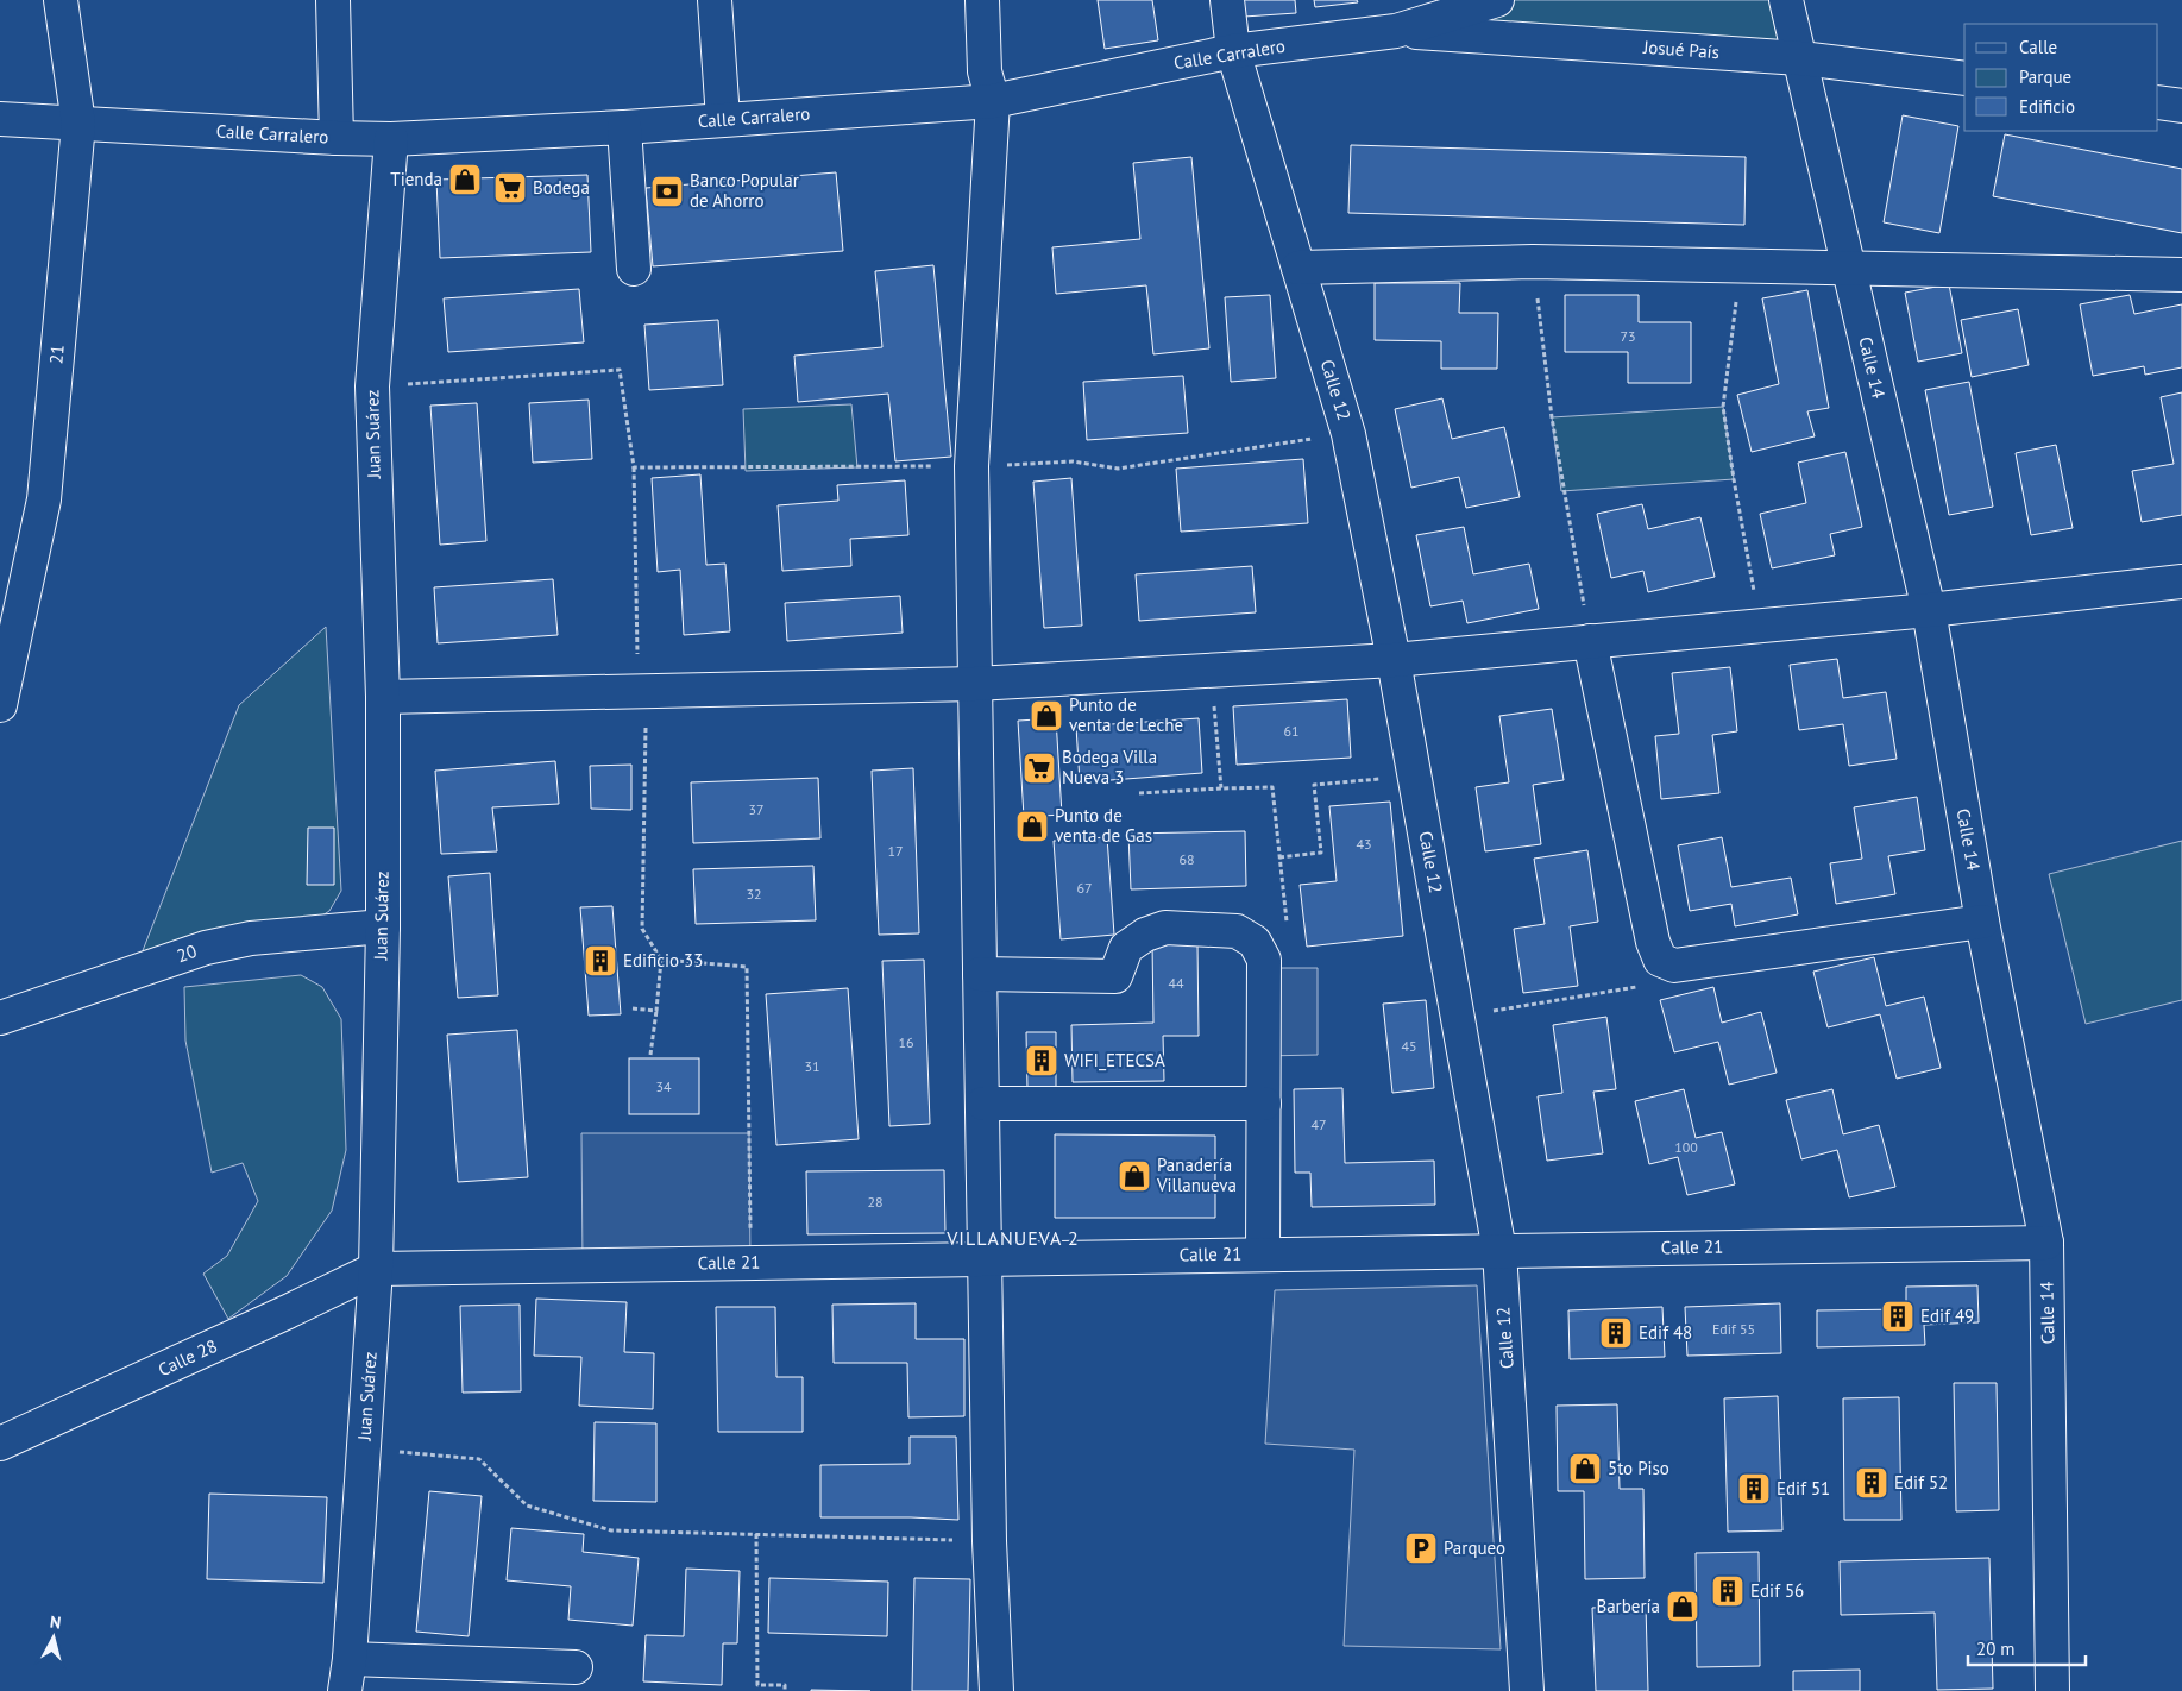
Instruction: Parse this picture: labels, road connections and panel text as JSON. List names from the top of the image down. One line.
{"streets":{"street":["Josué País","Calle Carralero","21","Calle 14","Calle 12","Juan Suárez","20","Calle 21","Calle 28"]},"crossings":[["Josué País","Calle Carralero"],["Josué País","Calle 14"],["Calle Carralero","21"],["Calle Carralero","Calle 12"],["Calle Carralero","Juan Suárez"],["Calle 14","Calle 21"],["Calle 12","Calle 21"],["Juan Suárez","20"],["Juan Suárez","Calle 21"],["Juan Suárez","Calle 28"],["Calle 21","Calle 28"]],"districts":["VILLANUEVA 2"],"places":{"shop":["Tienda","Punto de venta de Leche","Punto de venta de Gas","Panadería Villanueva","5to Piso","Barbería"],"supermarket":["Bodega","Bodega Villa Nueva 3"],"bank":["Banco Popular de Ahorro"],"building":["Edificio 33","WIFI_ETECSA","Edif 49","Edif 48","Edif 52","Edif 51","Edif 56"],"parking":["Parqueo"]},"house_numbers":["73","61","37","43","17","68","67","32","44","16","45","31","34","47","100","28","Edif 55"],"legend":["Calle","Parque","Edificio"],"scale_bar":"20 m","north":"top"}
